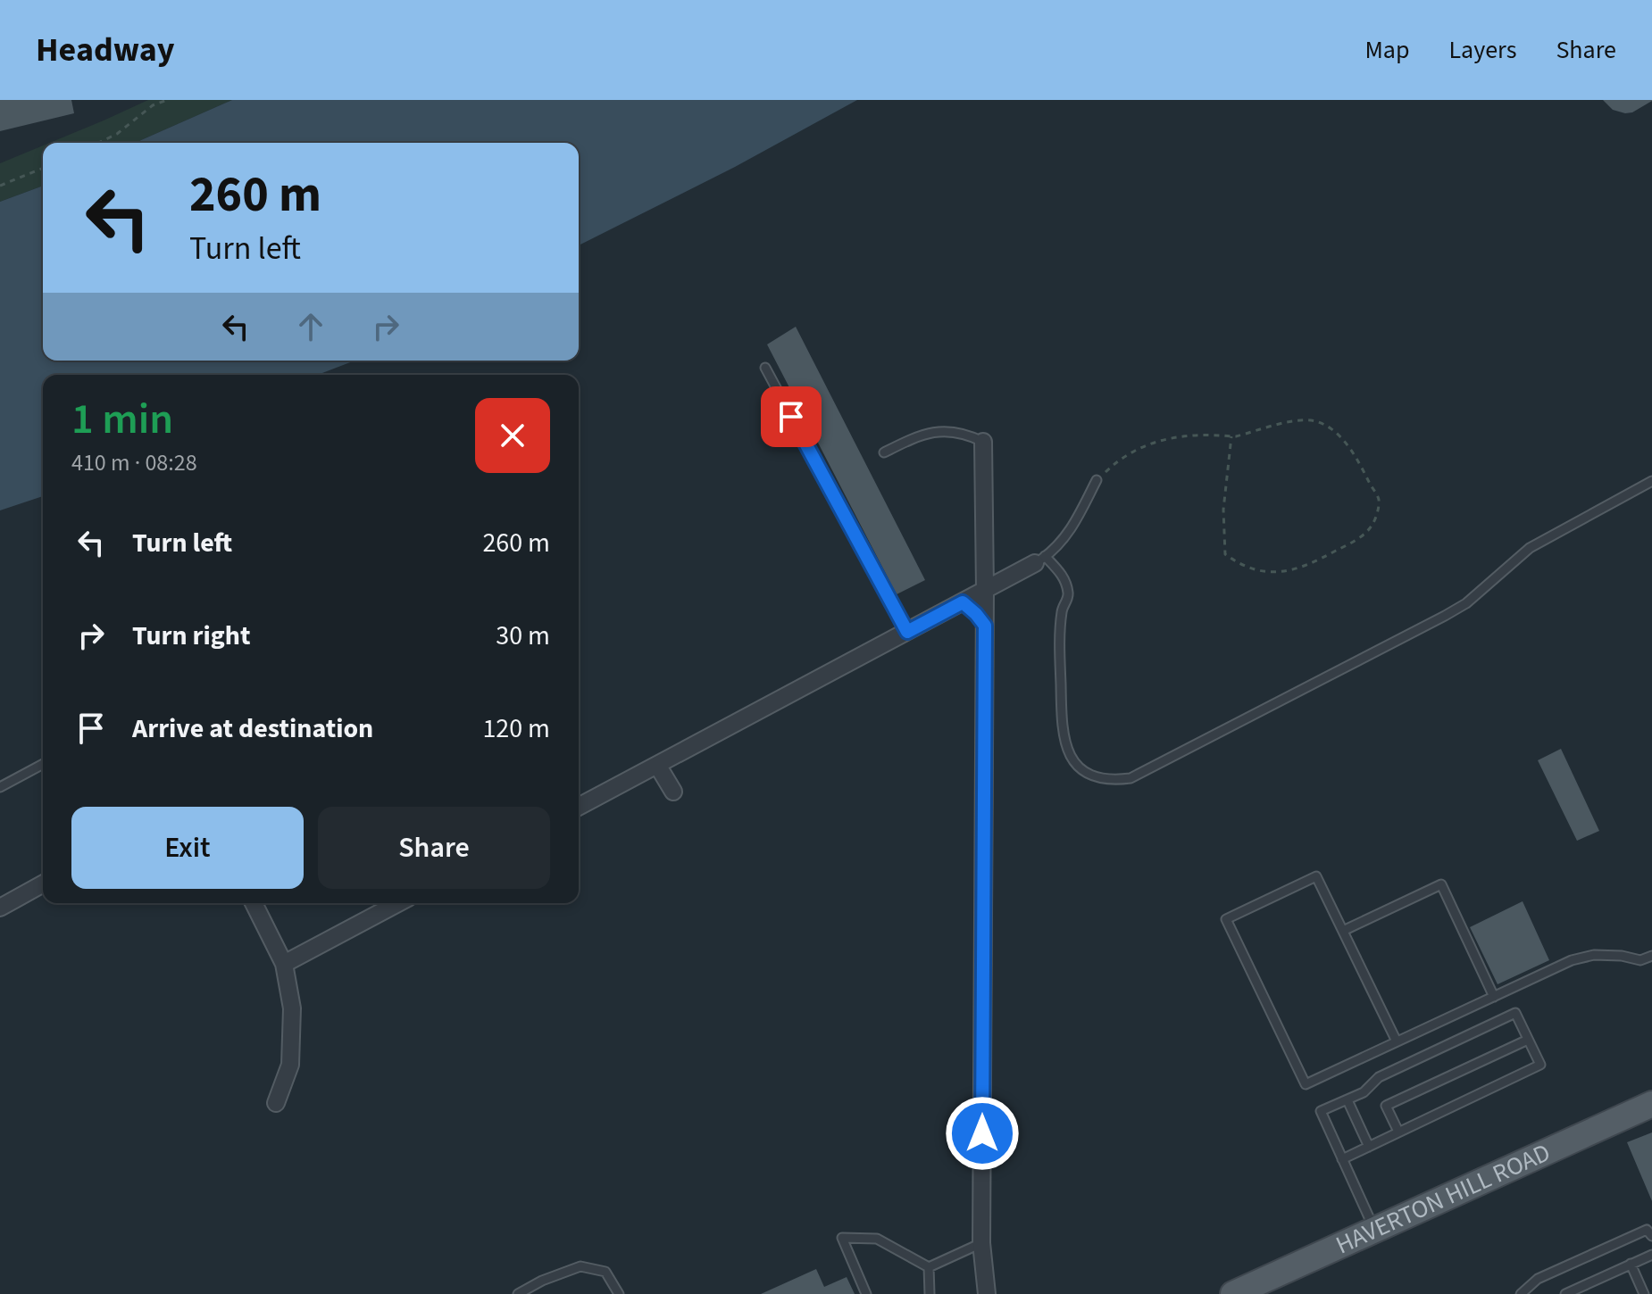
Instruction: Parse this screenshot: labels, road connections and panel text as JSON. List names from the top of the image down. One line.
{"streets":{"main road":["HAVERTON HILL ROAD"]},"page":{"header":"Headway","nav":["Map","Layers","Share"],"turn":["260 m","Turn left"],"heading":["1 min","410 m · 08:28"],"list":[{"name":"Turn left","value":"260 m"},{"name":"Turn right","value":"30 m"},{"name":"Arrive at destination","value":"120 m"}],"buttons":["Exit","Share"]}}
